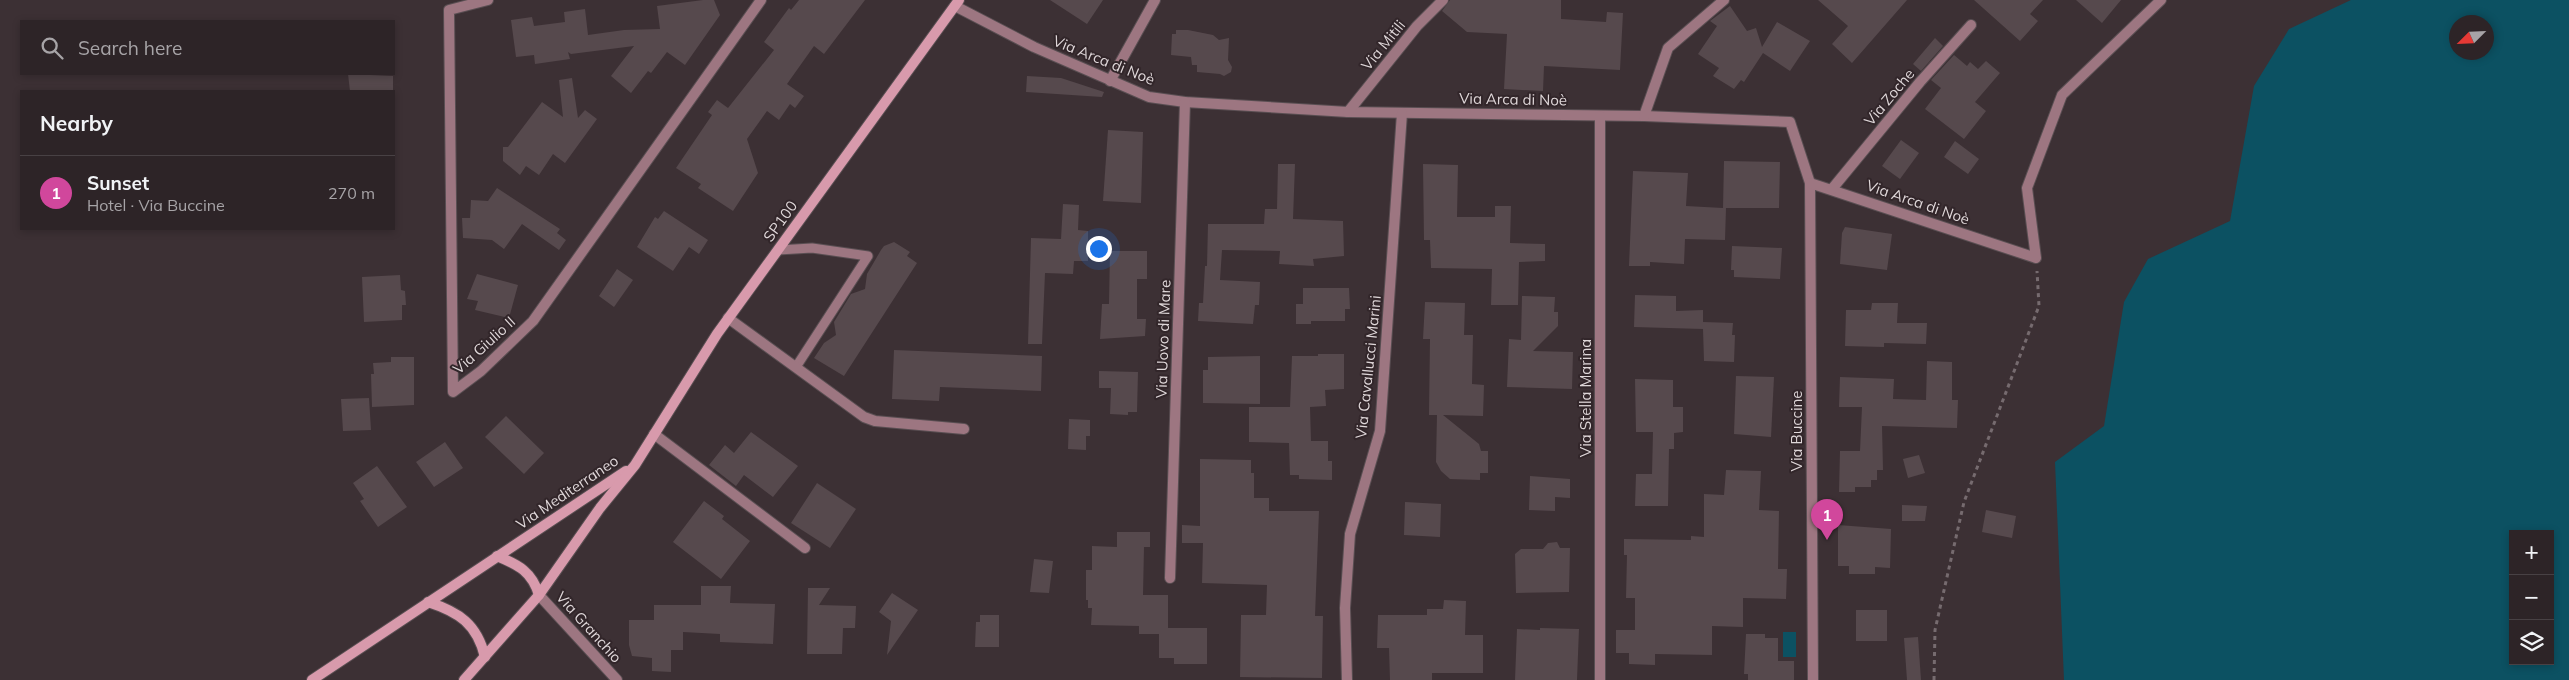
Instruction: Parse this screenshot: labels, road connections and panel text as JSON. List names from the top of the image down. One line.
{"streets":{"main road":["SP100","Via Mediterraneo"],"street":["Via Mitili","Via Arca di Noè","Via Zoche","Via Uovo di Mare","Via Giulio II","Via Cavallucci Marini","Via Stella Marina","Via Buccine","Via Granchio"]},"crossings":[["Via Mitili","Via Arca di Noè"],["Via Arca di Noè","Via Zoche"],["Via Arca di Noè","SP100"],["Via Arca di Noè","Via Uovo di Mare"],["Via Arca di Noè","Via Cavallucci Marini"],["Via Arca di Noè","Via Stella Marina"],["Via Arca di Noè","Via Buccine"],["SP100","Via Mediterraneo"],["Via Mediterraneo","Via Granchio"]],"north":"bottom left","page":{"search":"Search here","heading":"Nearby","list":[{"mark":"1","name":"Sunset","note":"Hotel · Via Buccine","value":"270 m"}],"pins":"1","map_buttons":["+","−"]}}
